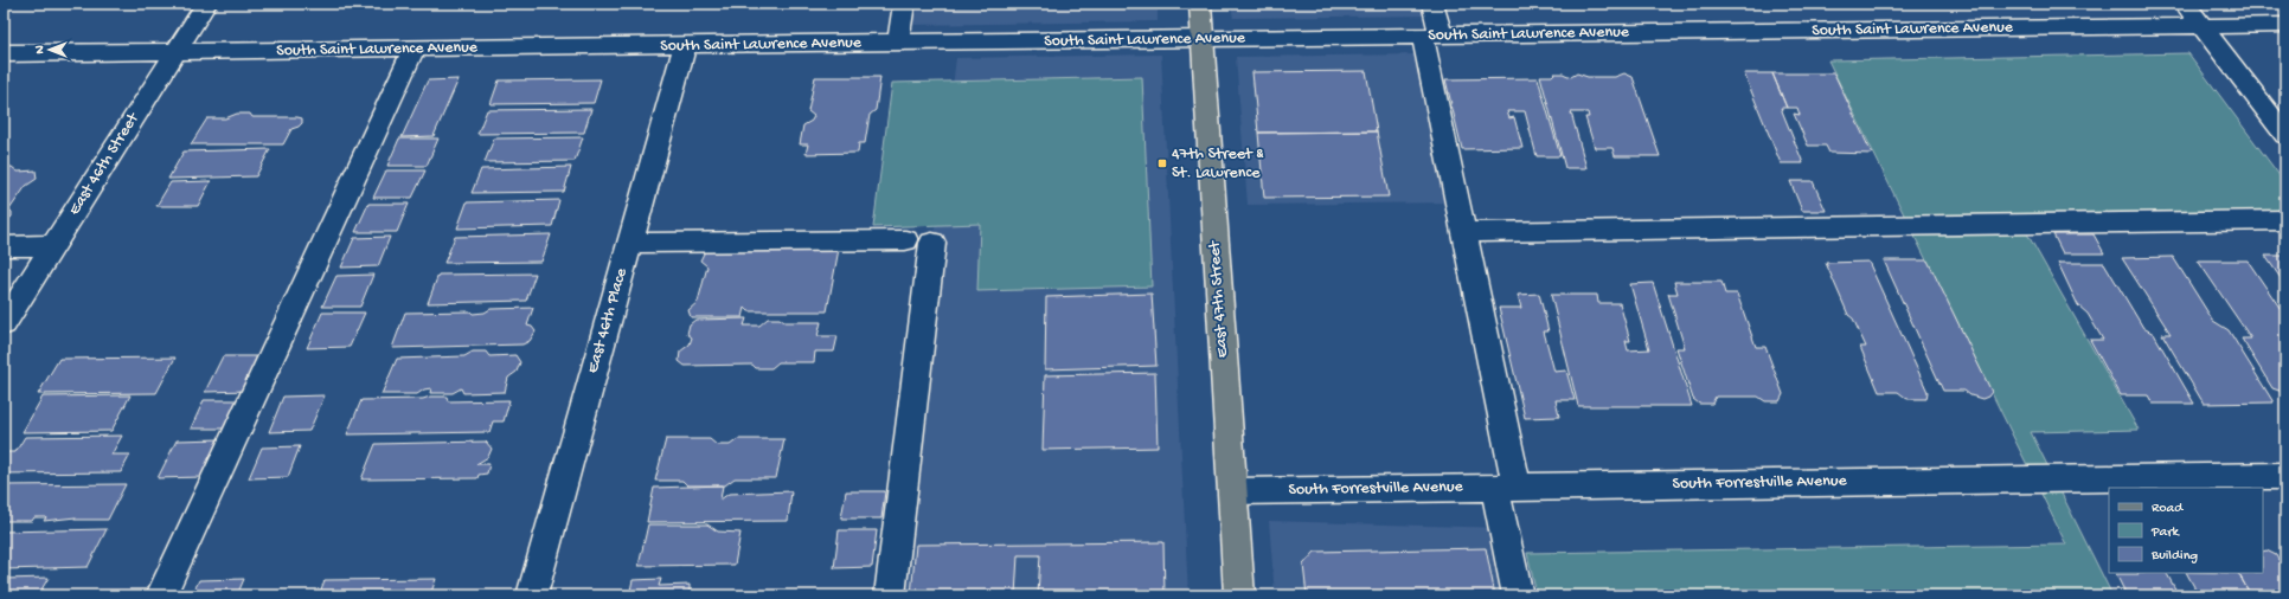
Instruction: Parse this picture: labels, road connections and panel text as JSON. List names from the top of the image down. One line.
{"streets":{"main road":["East 47th Street"],"street":["South Saint Lawrence Avenue","East 46th Street","East 46th Place","South Forrestville Avenue"]},"crossings":[["South Saint Lawrence Avenue","East 46th Street"],["South Saint Lawrence Avenue","East 47th Street"],["South Saint Lawrence Avenue","East 46th Place"],["East 47th Street","South Forrestville Avenue"]],"places":{"transit":["47th Street & St. Lawrence"]},"legend":["Road","Park","Building"],"north":"left"}
